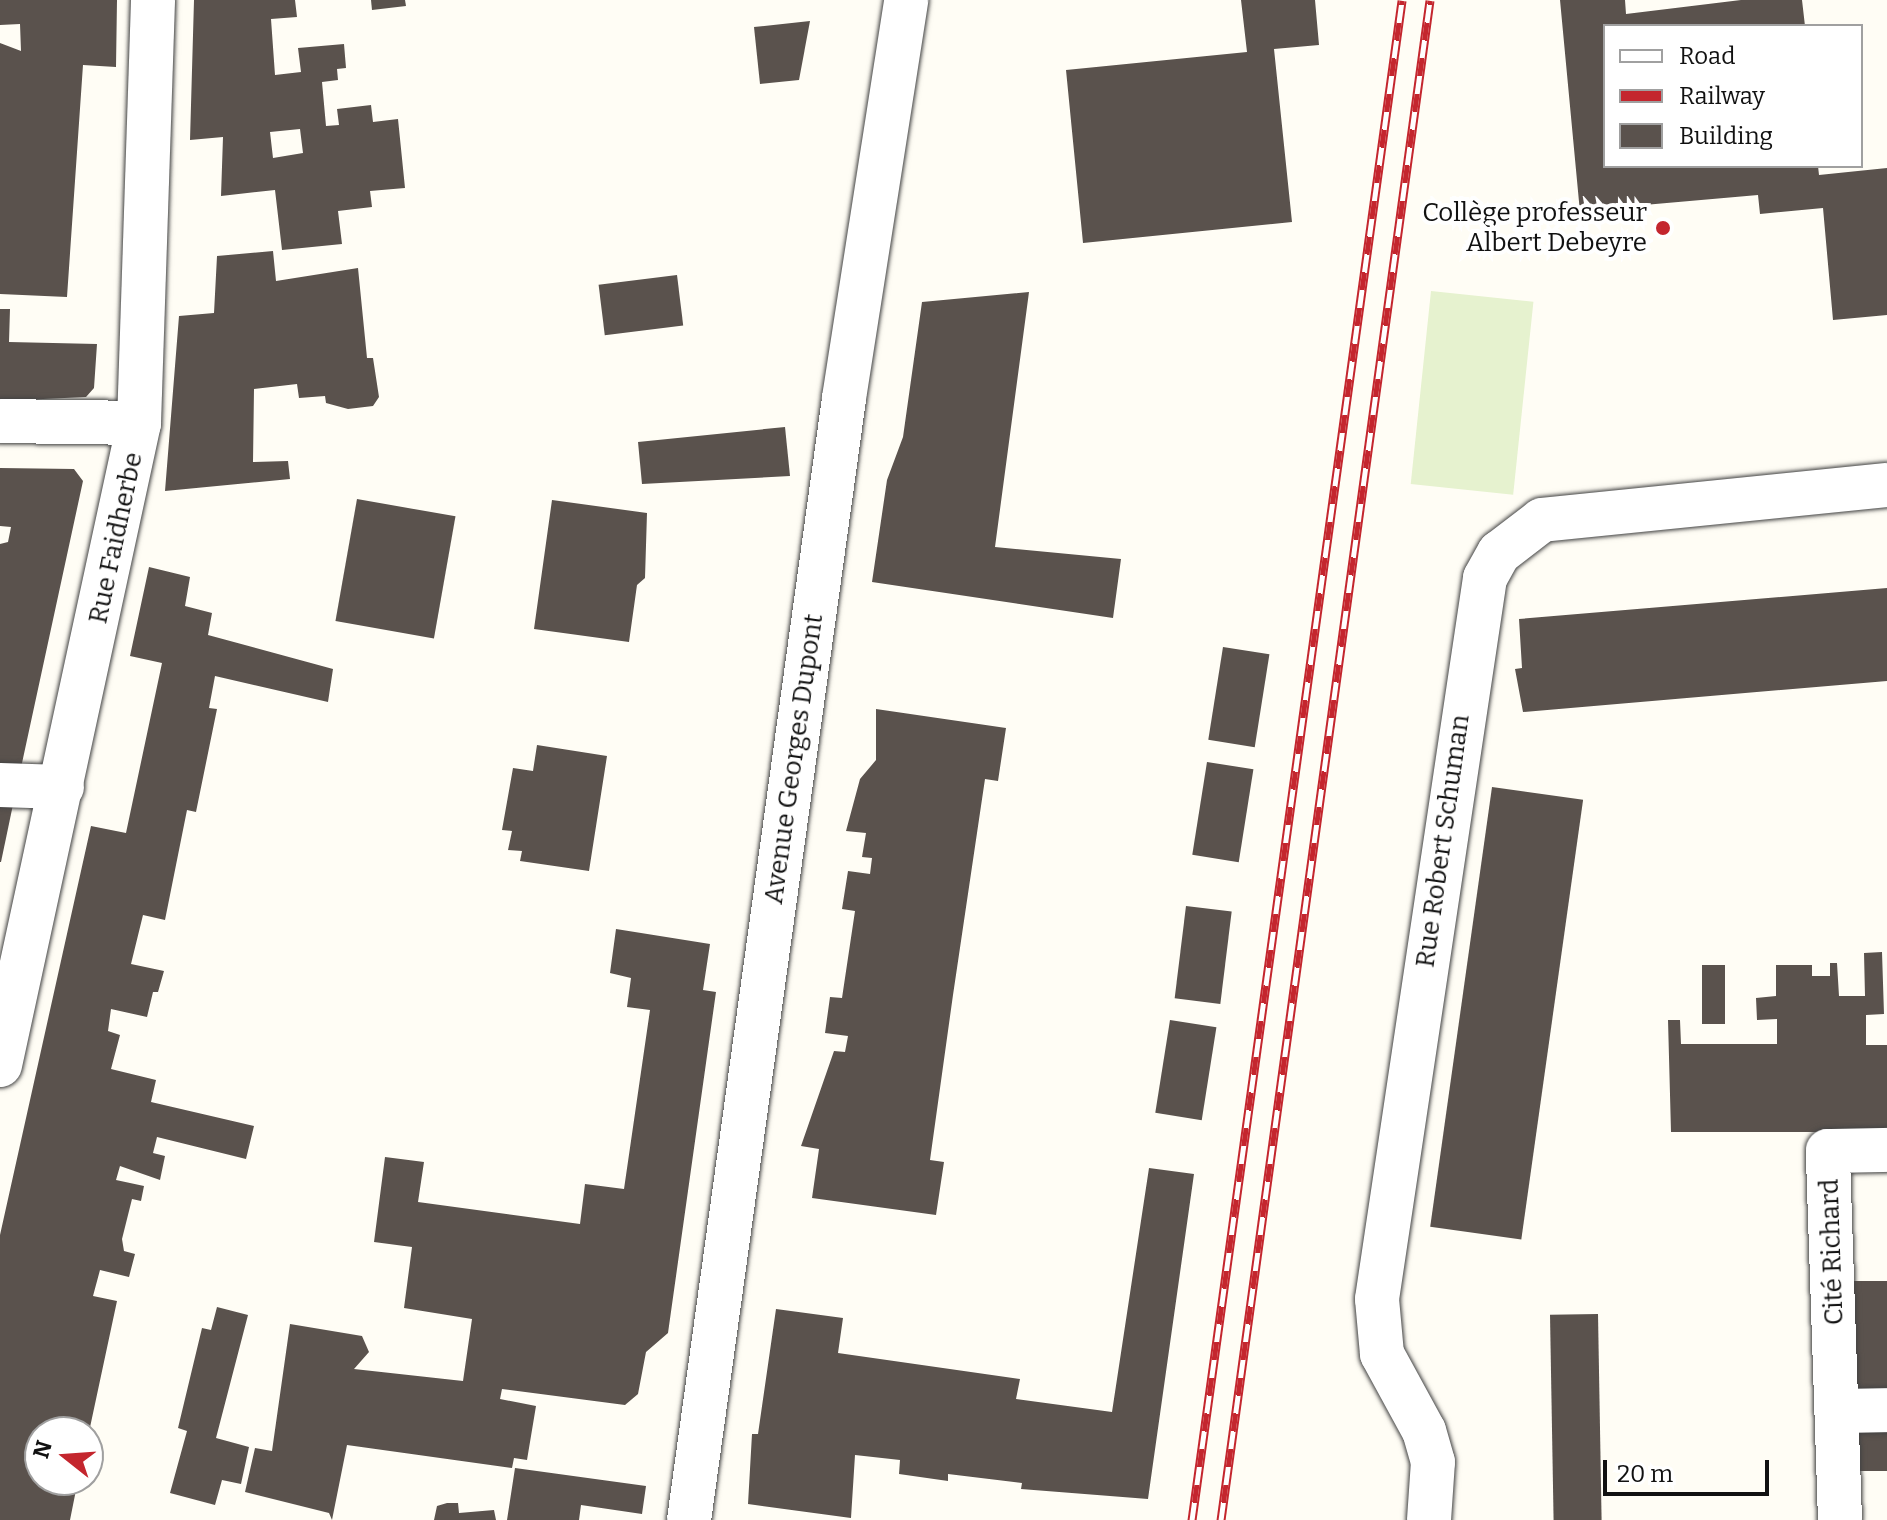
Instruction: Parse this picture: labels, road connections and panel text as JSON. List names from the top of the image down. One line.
{"streets":{"street":["Rue Faidherbe","Avenue Georges Dupont","Rue Robert Schuman","Cité Richard"]},"places":["Collège professeur Albert Debeyre"],"legend":["Road","Railway","Building"],"scale_bar":"20 m","north":"left"}
